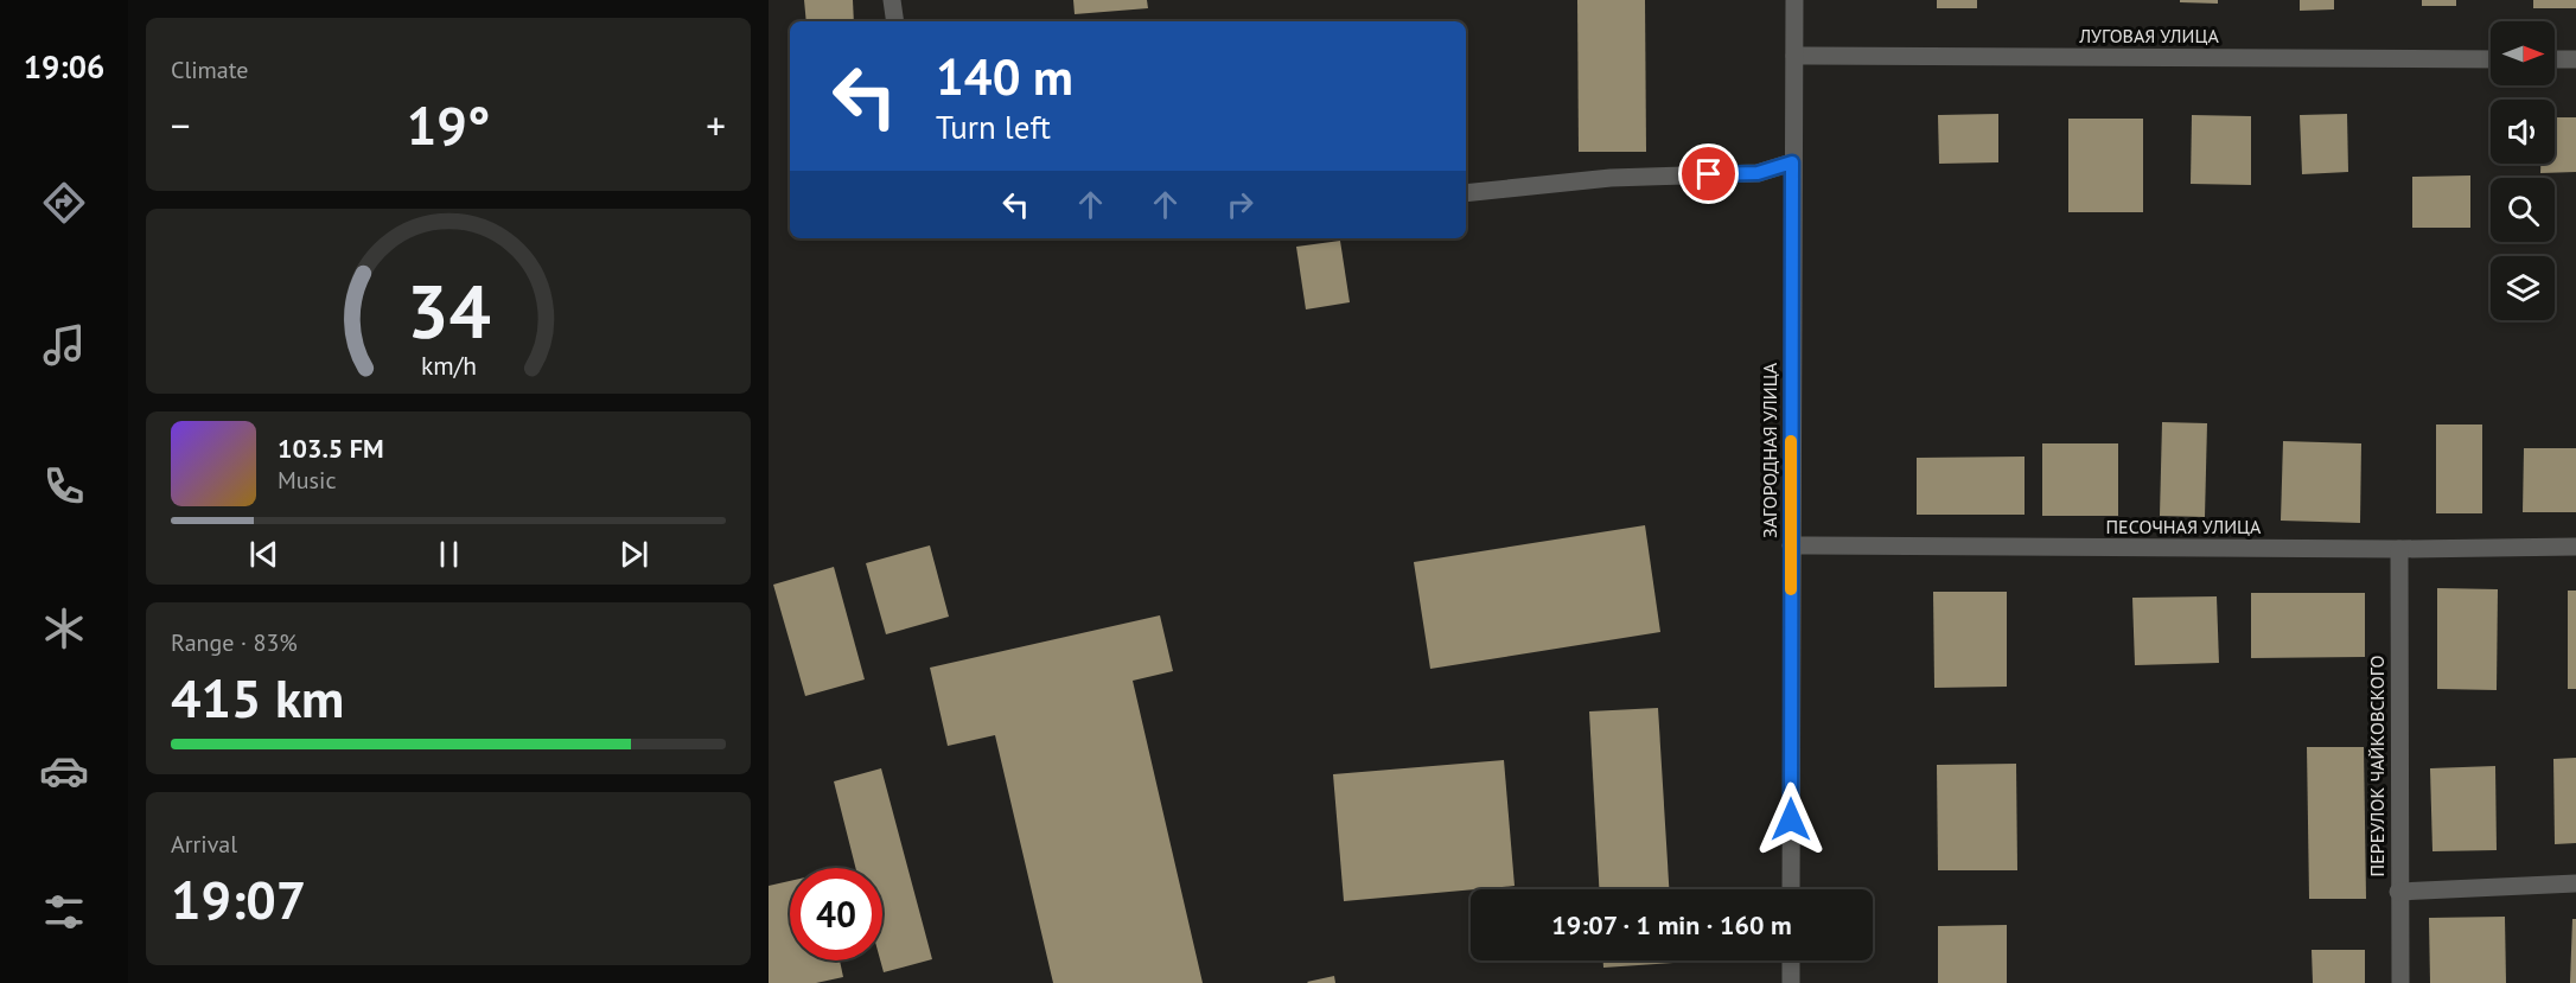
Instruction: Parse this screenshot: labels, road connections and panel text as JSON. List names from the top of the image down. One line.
{"streets":{"street":["ЛУГОВАЯ УЛИЦА","ЗАГОРОДНАЯ УЛИЦА","ПЕСОЧНАЯ УЛИЦА","ПЕРЕУЛОК ЧАЙКОВСКОГО"]},"crossings":[["ЛУГОВАЯ УЛИЦА","ЗАГОРОДНАЯ УЛИЦА"],["ЗАГОРОДНАЯ УЛИЦА","ПЕСОЧНАЯ УЛИЦА"],["ПЕСОЧНАЯ УЛИЦА","ПЕРЕУЛОК ЧАЙКОВСКОГО"]],"north":"right","page":{"tabs":"19:06","tile":["Climate",["Range · 83%","415 km"],["Arrival","19:07"]],"turn":["140 m","Turn left"],"heat":["−","19°","+"],"song":["103.5 FM","Music"],"limit":"40","trip":"19:07 · 1 min · 160 m","gauge":["34","km/h"]}}
